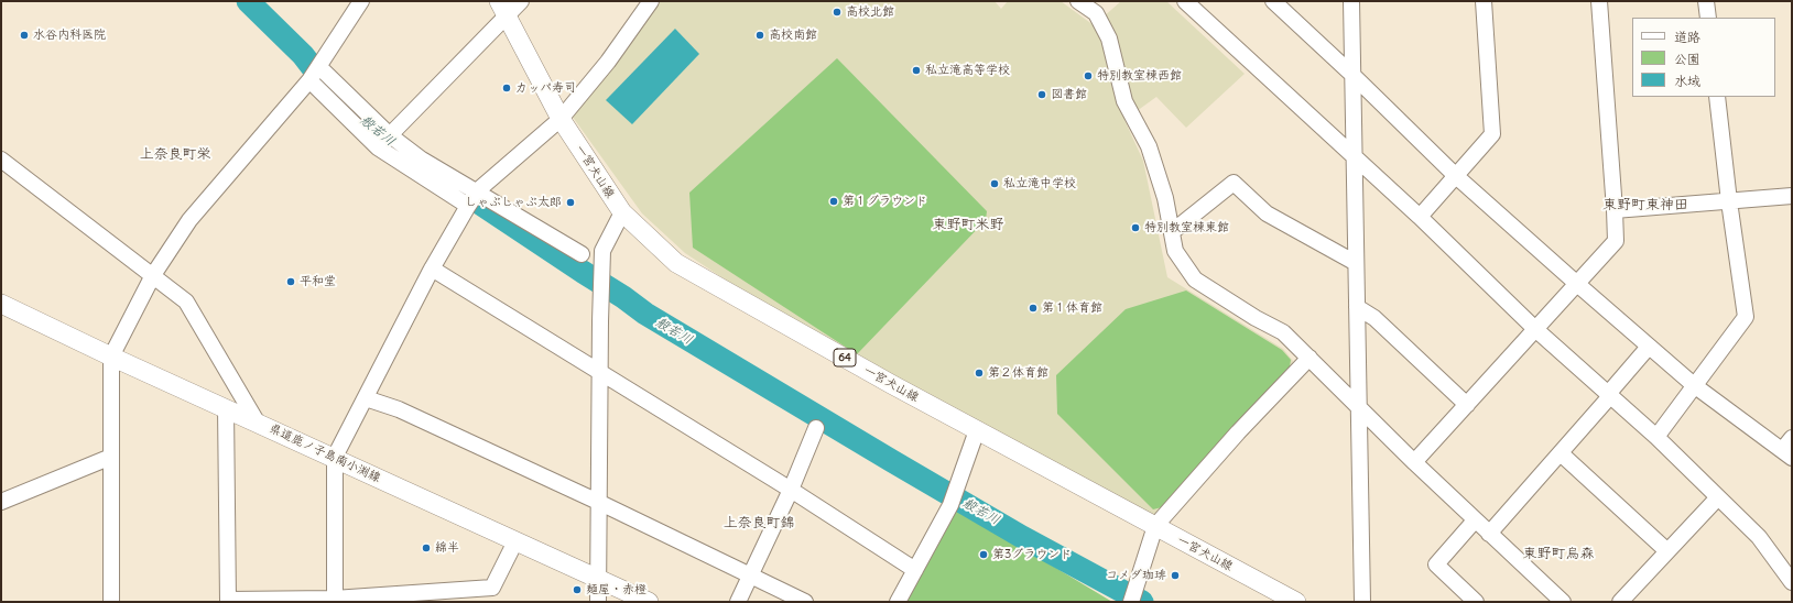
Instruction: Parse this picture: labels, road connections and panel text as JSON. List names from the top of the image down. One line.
{"streets":{"main road":["一宮犬山線","64","県道鹿ノ子島南小渕線"]},"districts":["上奈良町栄","東野町東神田","東野町米野","上奈良町錦","東野町烏森"],"water":["般若川"],"places":["高校北館","水谷内科医院","高校南館","私立滝高等学校","特別教室棟西館","カッパ寿司","図書館","私立滝中学校","第１グラウンド","しゃぶしゃぶ太郎","特別教室棟東館","平和堂","第１体育館","第２体育館","綿半","第3グラウンド","コメダ珈琲","麺屋・赤橙"],"legend":["道路","公園","水域"]}
